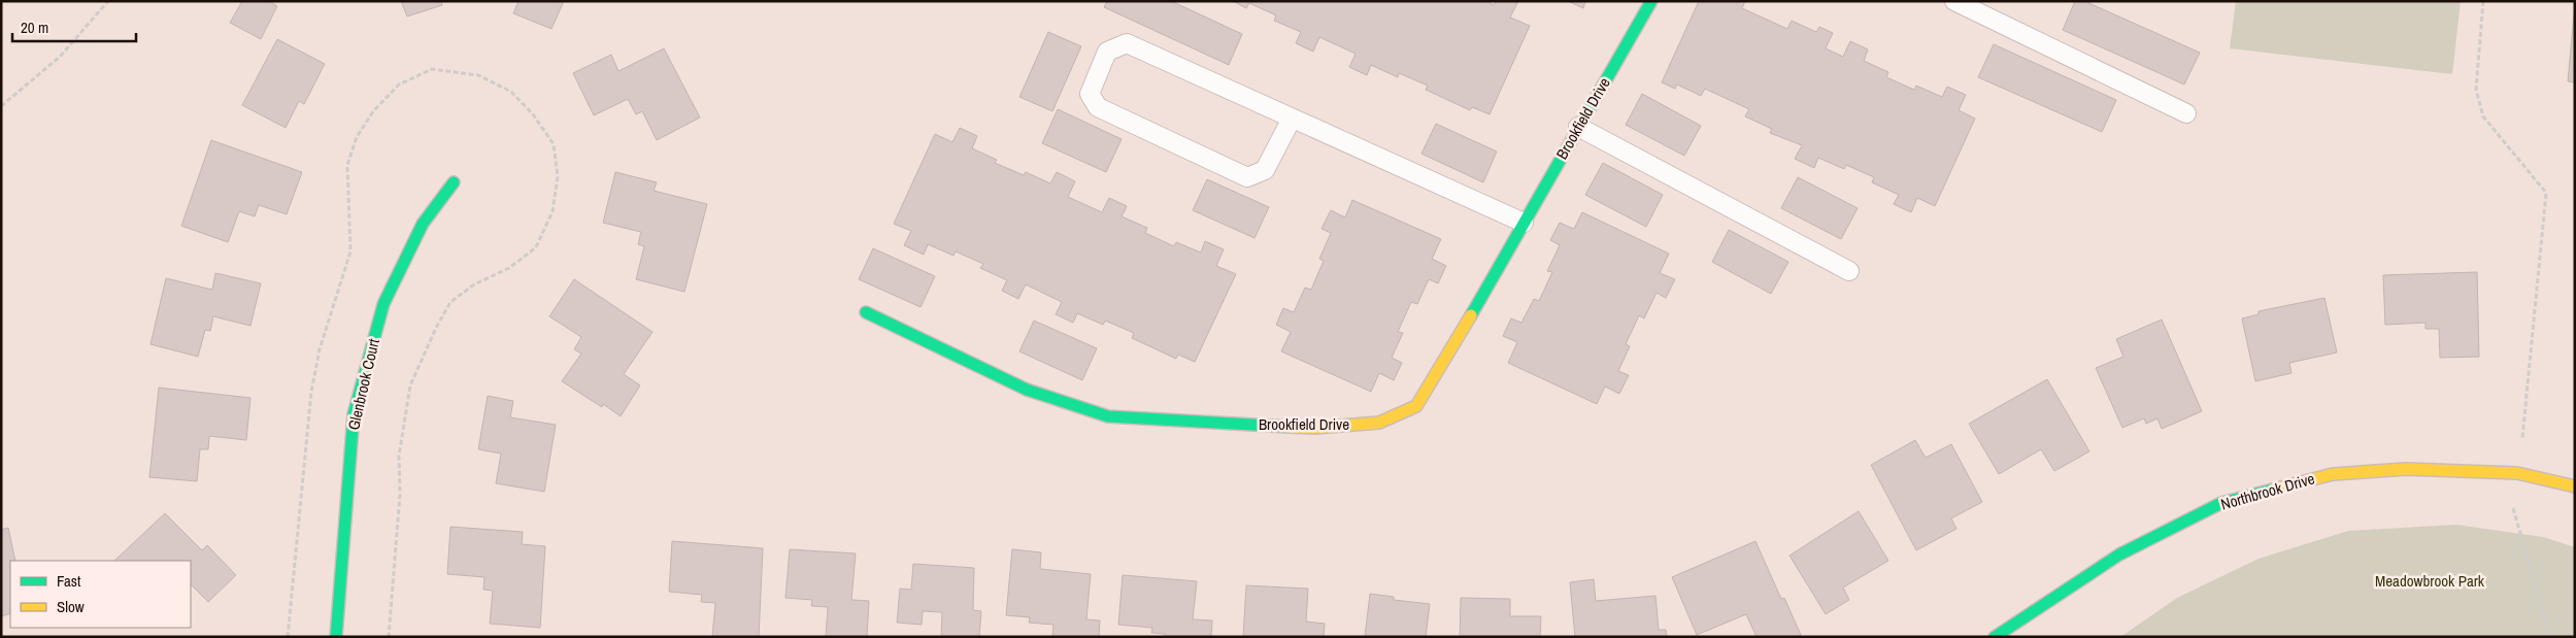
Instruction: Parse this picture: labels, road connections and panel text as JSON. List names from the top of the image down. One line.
{"streets":{"street":["Brookfield Drive","Glenbrook Court","Northbrook Drive"]},"parks":["Meadowbrook Park"],"legend":["Fast","Slow"],"scale_bar":"20 m"}
